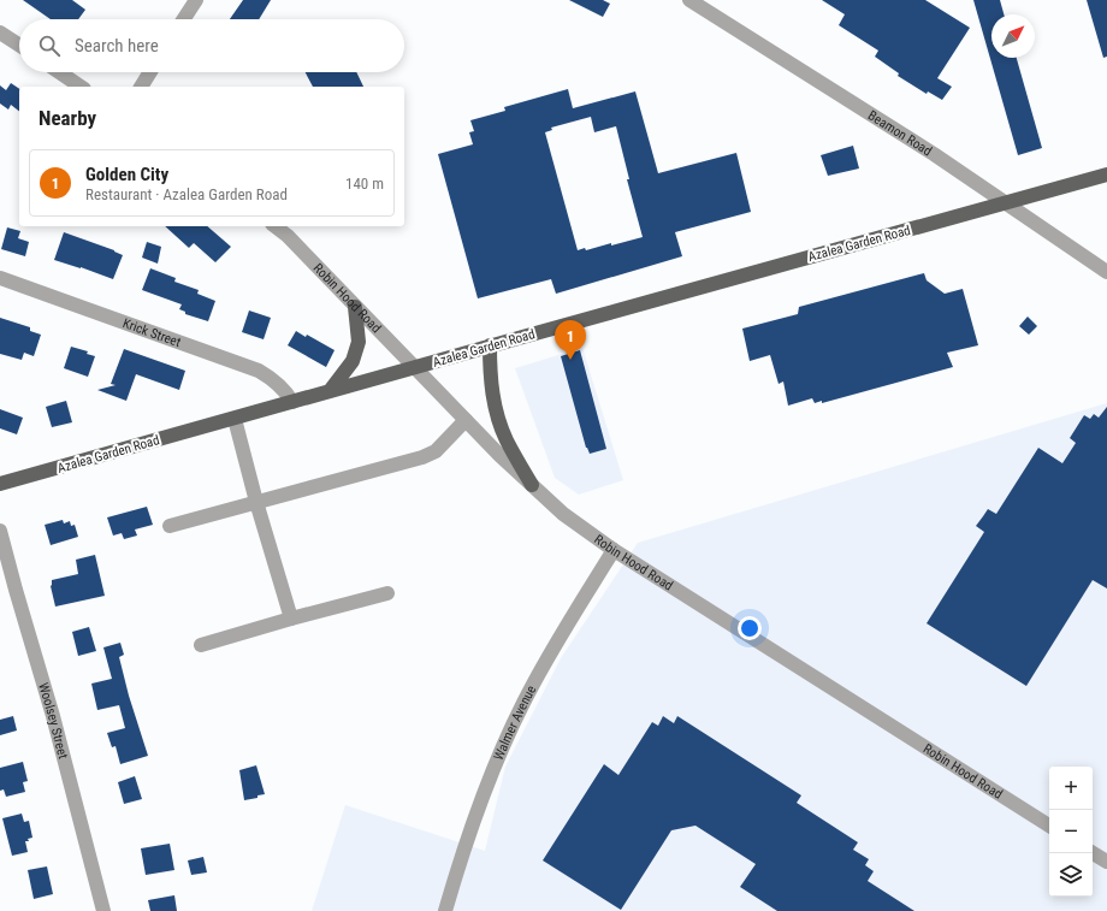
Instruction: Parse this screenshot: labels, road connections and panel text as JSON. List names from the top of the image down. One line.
{"streets":{"main road":["Azalea Garden Road"],"street":["Beamon Road","Robin Hood Road","Krick Street","Woolsey Street","Walmer Avenue"]},"crossings":[["Beamon Road","Azalea Garden Road"],["Azalea Garden Road","Robin Hood Road"],["Azalea Garden Road","Krick Street"],["Robin Hood Road","Walmer Avenue"]],"north":"top right","page":{"search":"Search here","heading":"Nearby","list":[{"mark":"1","name":"Golden City","note":"Restaurant · Azalea Garden Road","value":"140 m"}],"pins":"1","map_buttons":["+","−"]}}
